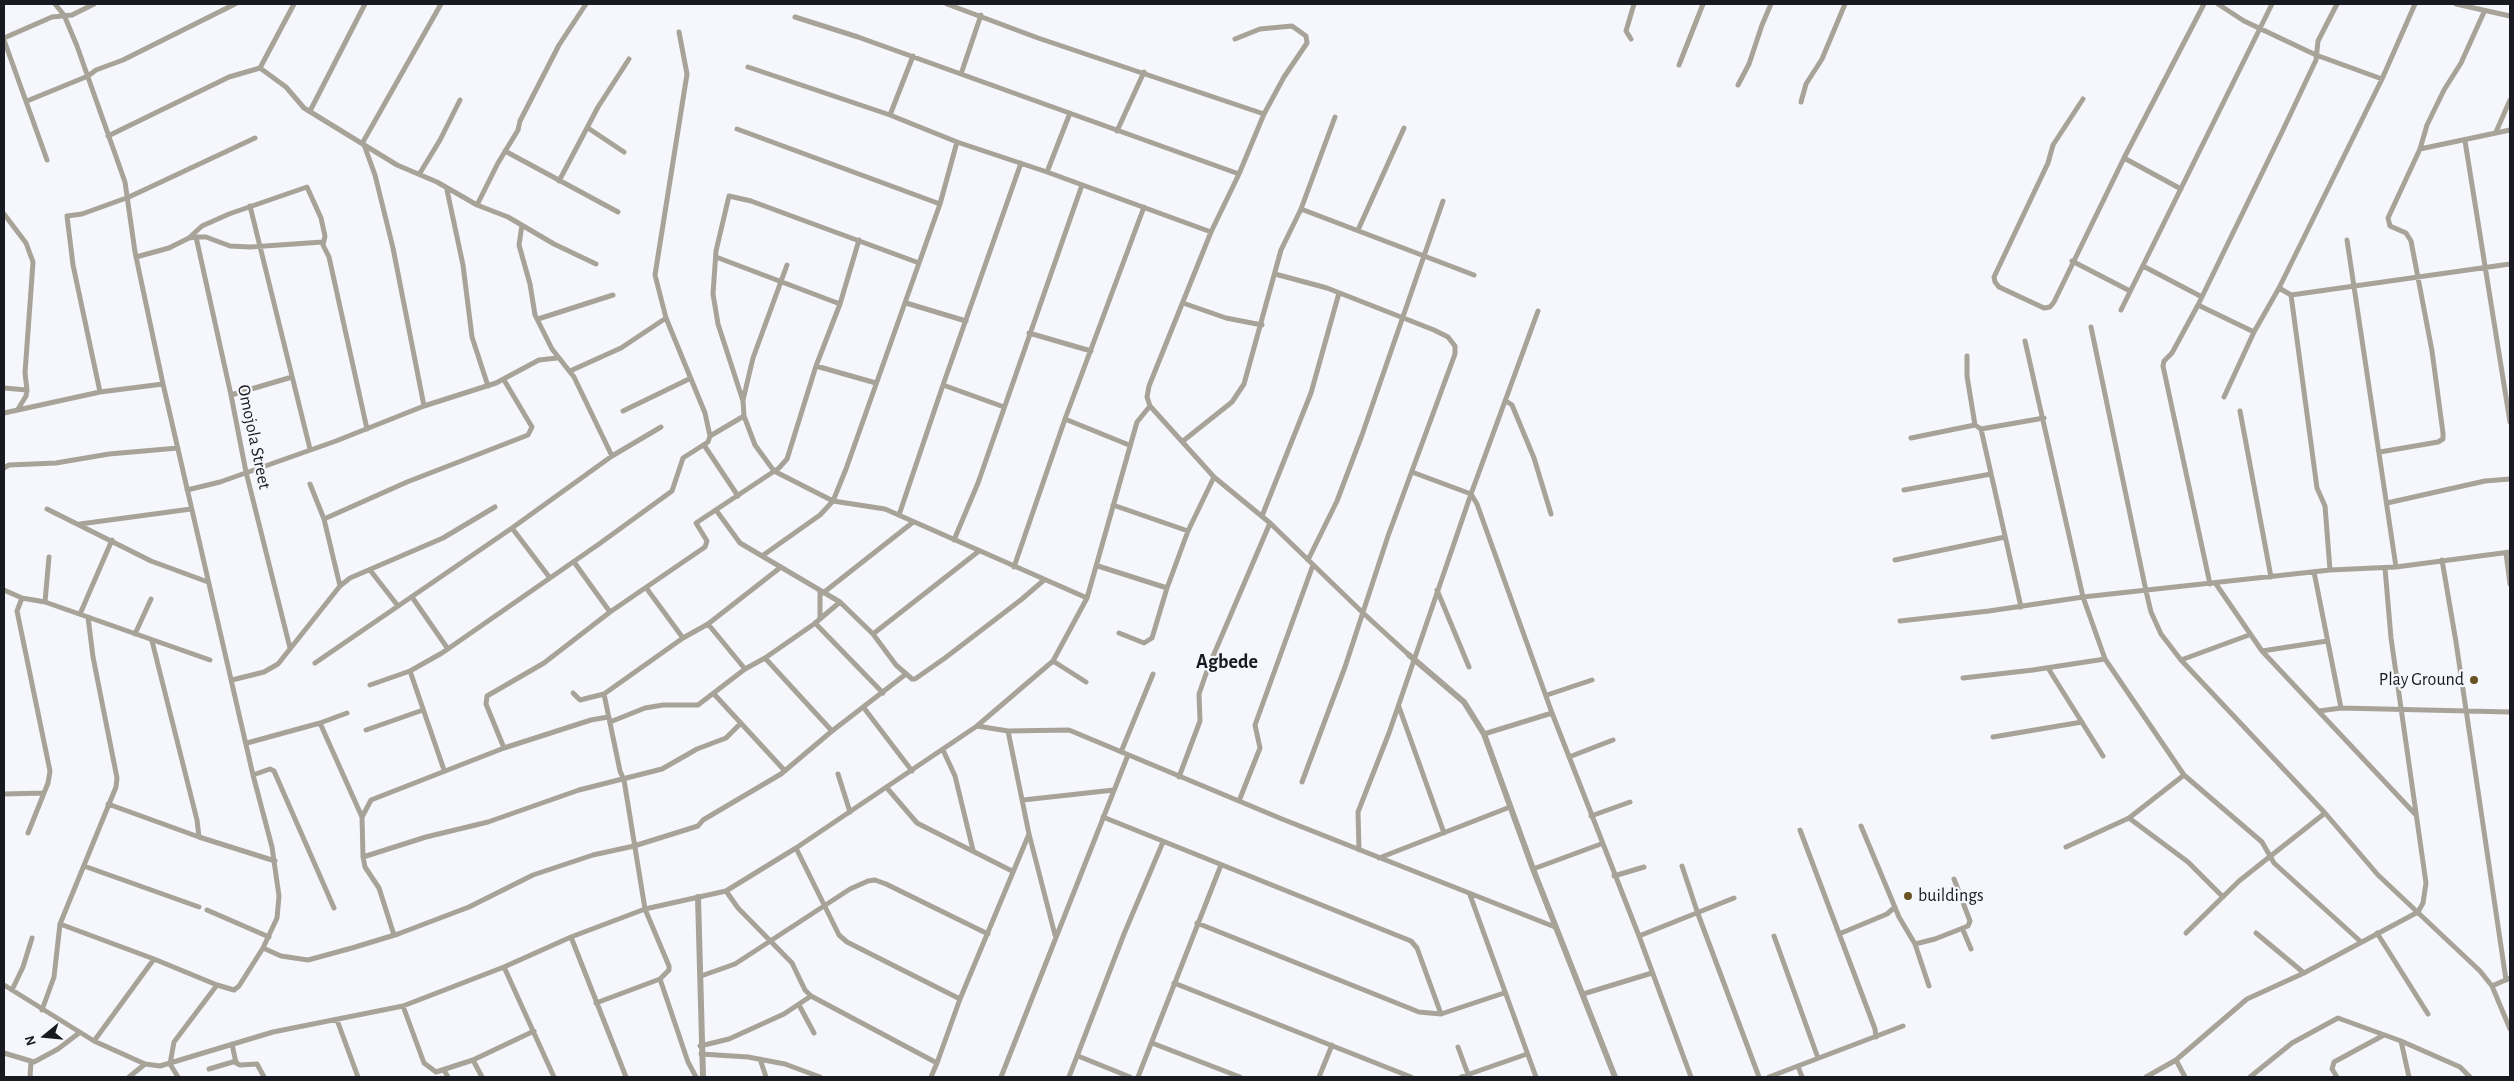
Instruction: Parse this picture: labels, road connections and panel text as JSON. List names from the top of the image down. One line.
{"streets":{"street":["Omojola Street"]},"districts":["Agbede"],"places":["Play Ground","buildings"],"north":"left"}
